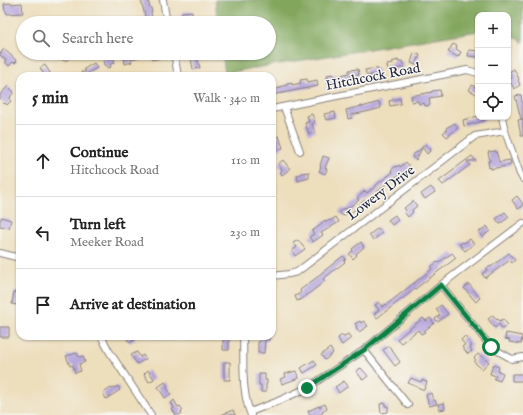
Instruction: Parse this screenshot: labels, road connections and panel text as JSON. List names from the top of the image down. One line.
{"streets":{"street":["Hitchcock Road","Lowery Drive"]},"page":{"map_buttons":["+","−"],"search":"Search here","heading":["5 min","Walk · 340 m"],"list":[["Continue","Hitchcock Road","110 m"],["Turn left","Meeker Road","230 m"],"Arrive at destination"]}}
